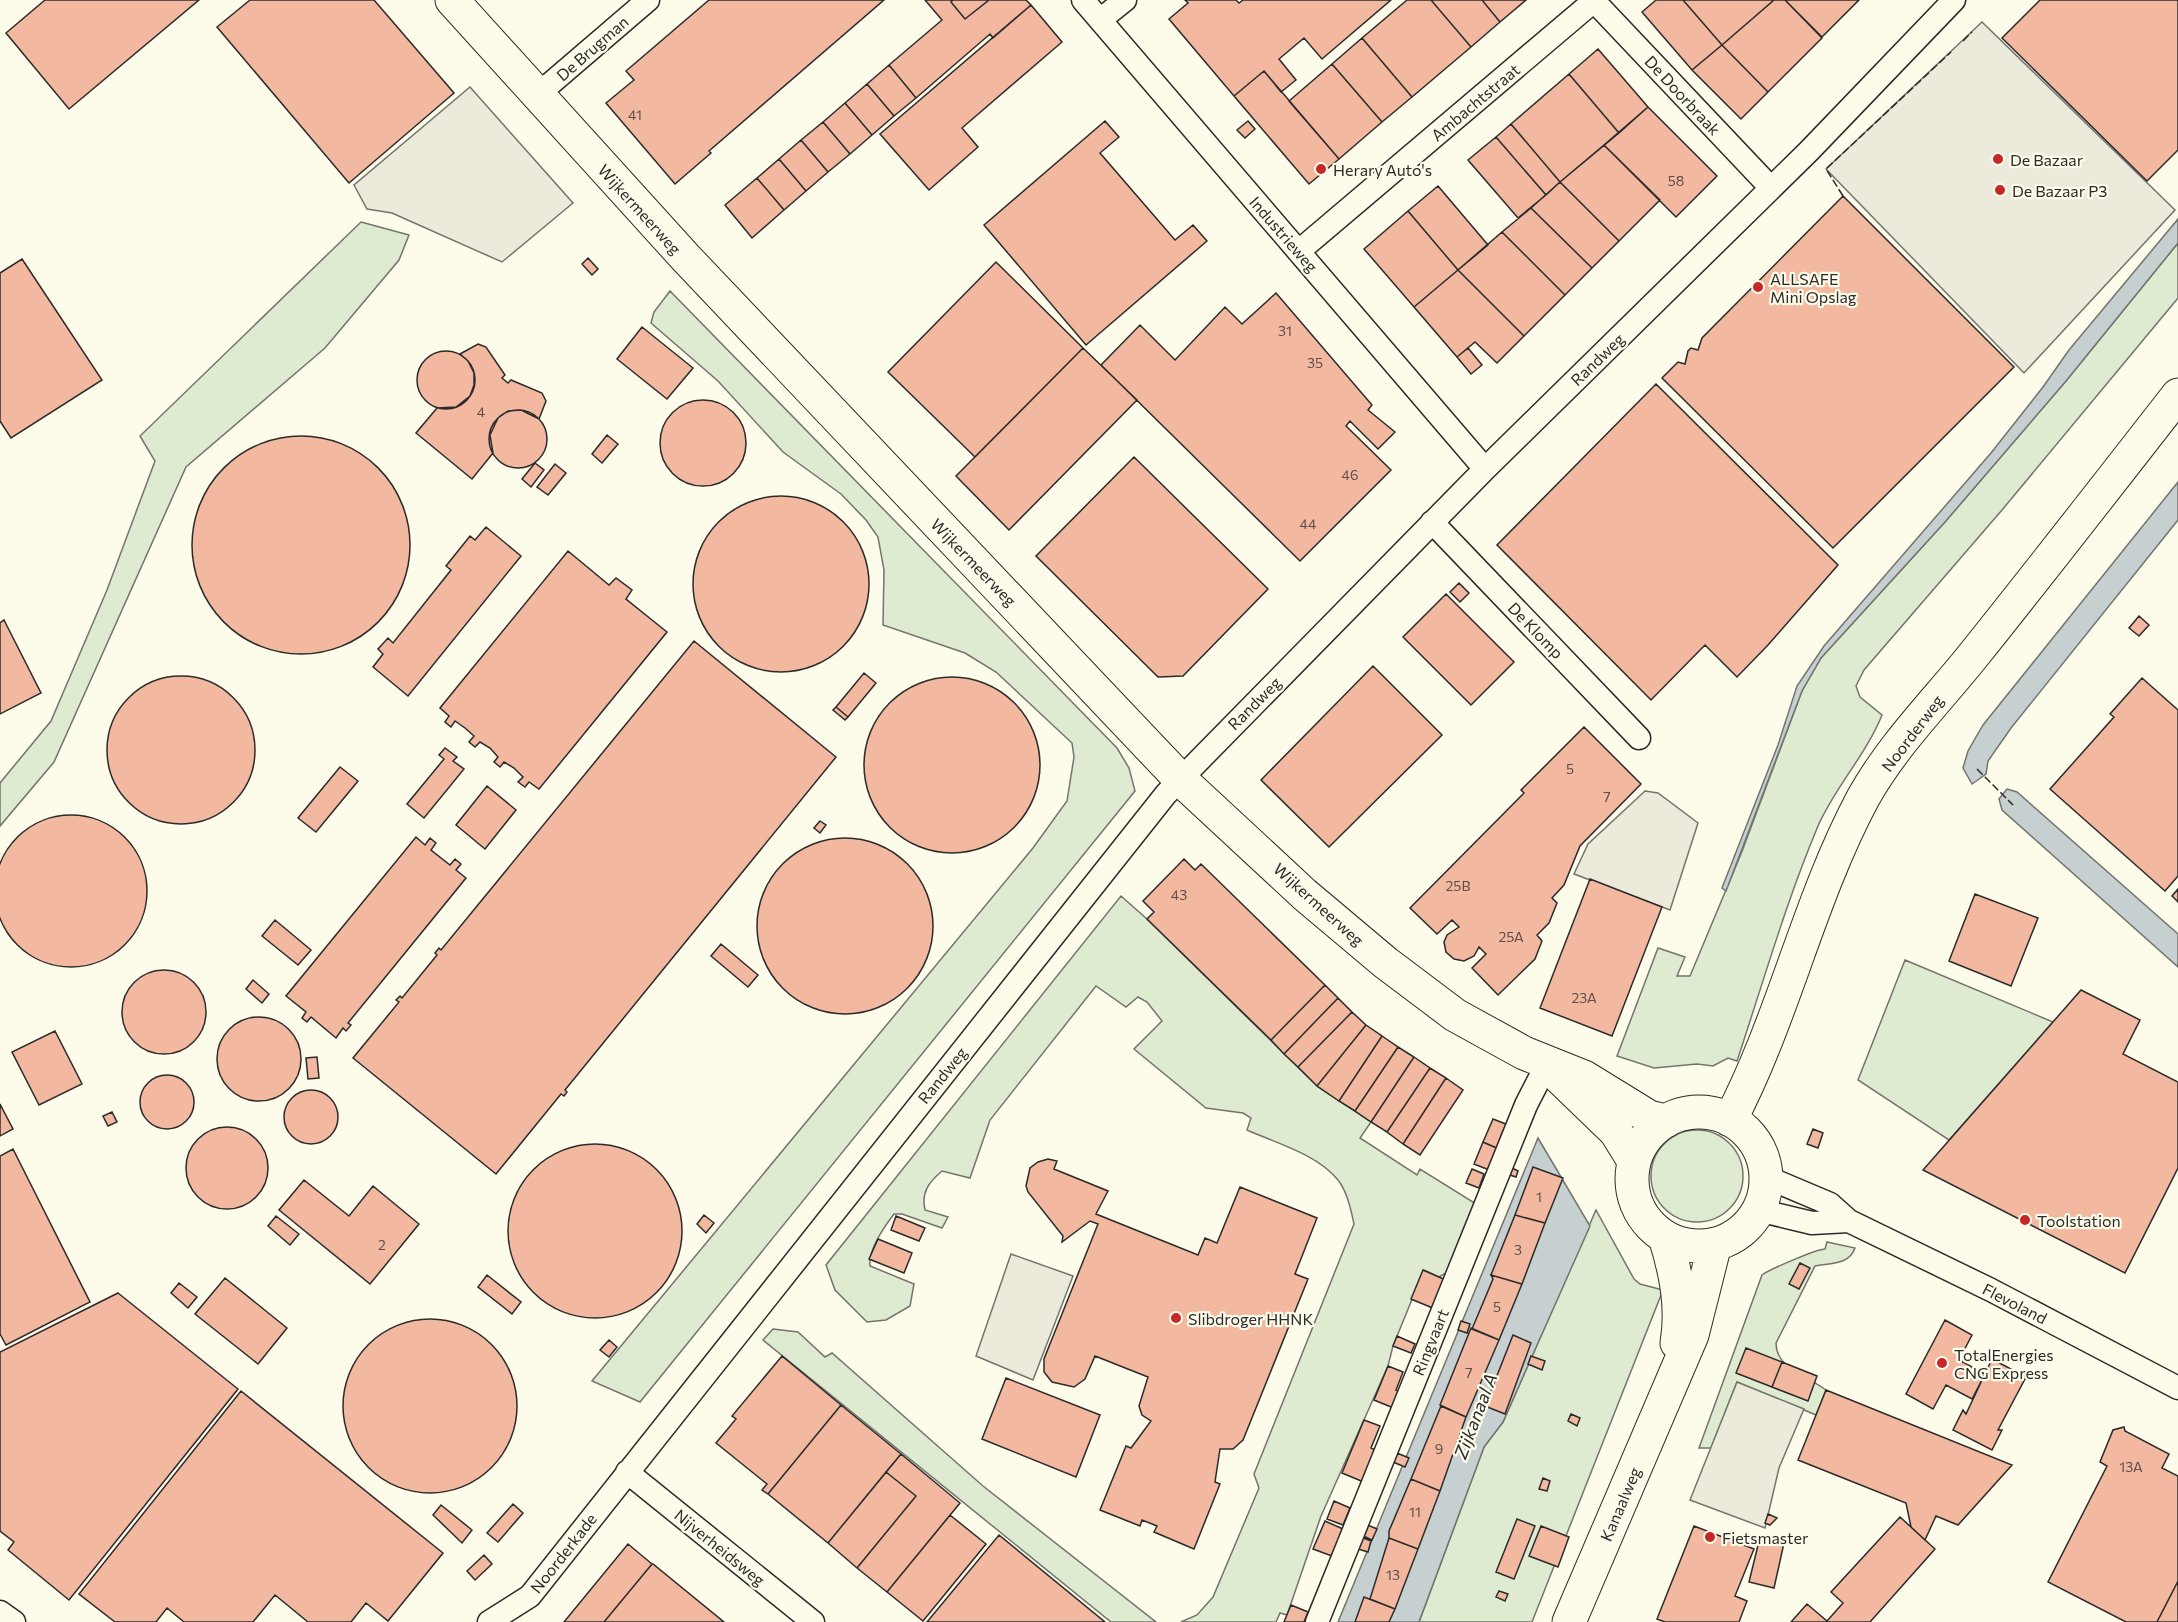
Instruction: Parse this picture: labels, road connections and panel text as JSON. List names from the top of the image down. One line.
{"streets":{"main road":["Wijkermeerweg","Noorderweg","Kanaalweg"],"street":["De Brugman","De Doorbraak","Ambachtstraat","Industrieweg","Randweg","De Klomp","Flevoland","Ringvaart","Nijverheidsweg","Noorderkade"]},"crossings":[["De Brugman","Wijkermeerweg"],["De Doorbraak","Ambachtstraat"],["De Doorbraak","Randweg"],["Ambachtstraat","Industrieweg"],["Wijkermeerweg","Randweg"],["Wijkermeerweg","Noorderweg"],["Wijkermeerweg","Flevoland"],["Wijkermeerweg","Ringvaart"],["Wijkermeerweg","Kanaalweg"],["Industrieweg","Randweg"],["Randweg","De Klomp"],["Randweg","Nijverheidsweg"],["Randweg","Noorderkade"],["Noorderweg","Flevoland"],["Noorderweg","Kanaalweg"],["Flevoland","Kanaalweg"],["Nijverheidsweg","Noorderkade"]],"water":["Zijkanaal A"],"places":["De Bazaar","Herary Auto's","De Bazaar P3","ALLSAFE Mini Opslag","Toolstation","Slibdroger HHNK","TotalEnergies CNG Express","Fietsmaster"],"house_numbers":["41","58","31","35","4","46","44","5","7","25B","43","25A","23A","1","2","3","5","7","9","13A","11","13"]}
